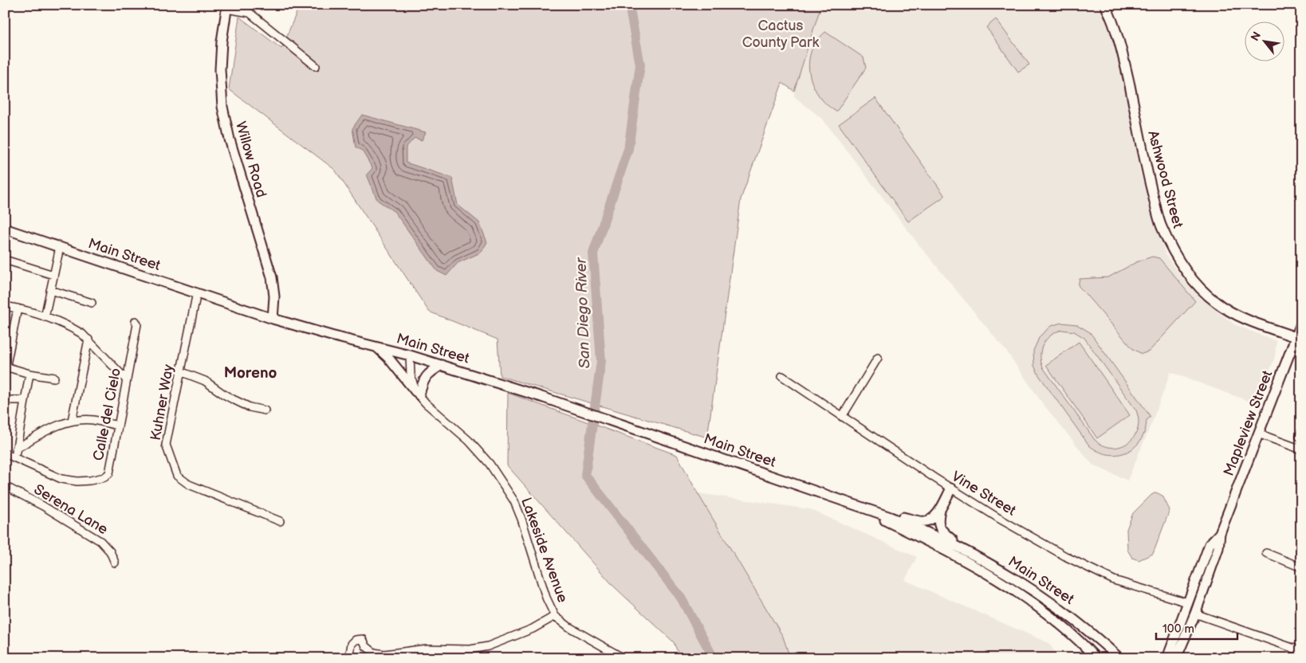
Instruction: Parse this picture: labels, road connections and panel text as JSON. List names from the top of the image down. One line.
{"streets":{"main road":["Willow Road","Ashwood Street","Main Street","Mapleview Street"],"street":["Kuhner Way","Calle del Cielo","Vine Street","Serena Lane","Lakeside Avenue"]},"crossings":[["Willow Road","Main Street"],["Ashwood Street","Mapleview Street"],["Main Street","Kuhner Way"],["Main Street","Lakeside Avenue"],["Mapleview Street","Vine Street"]],"districts":["Moreno"],"water":["San Diego River"],"parks":["Cactus County Park"],"scale_bar":"100 m","north":"top left"}
